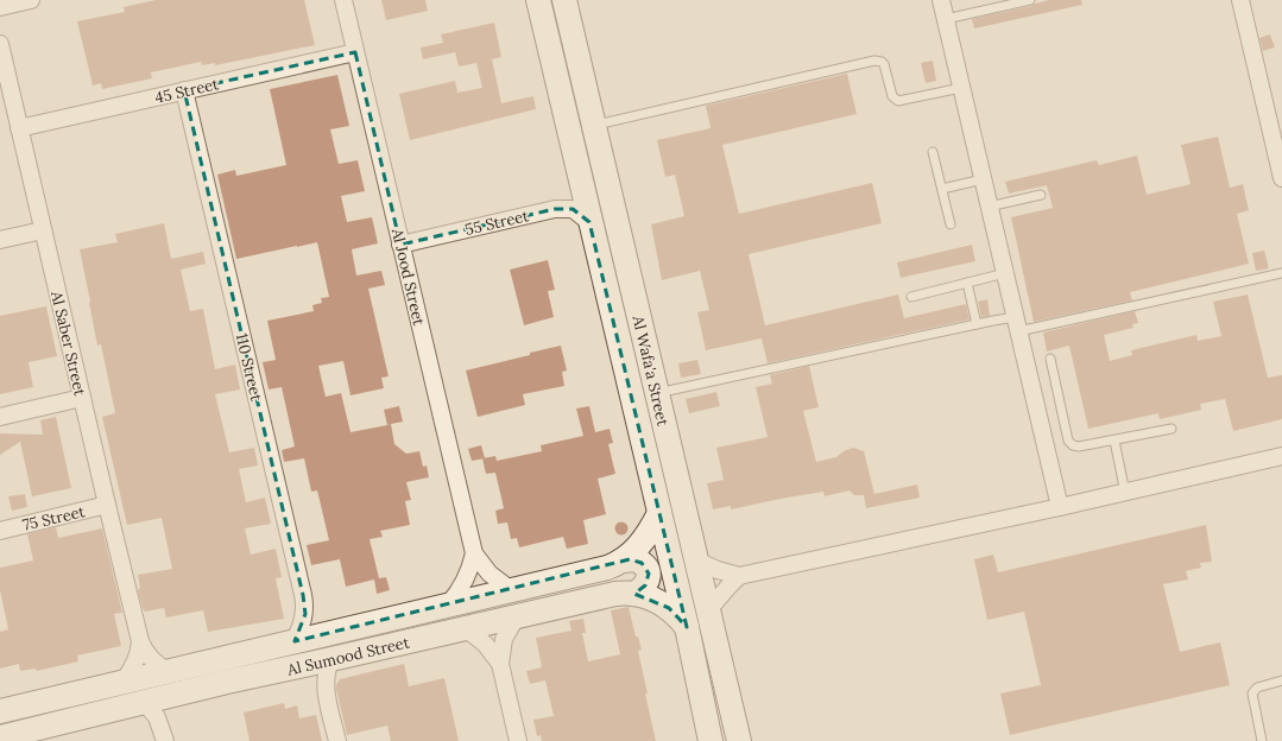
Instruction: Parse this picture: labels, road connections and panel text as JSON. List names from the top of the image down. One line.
{"streets":{"street":["45 Street","55 Street","Al Jood Street","Al Saber Street","110 Street","Al Wafa'a Street","75 Street","Al Sumood Street"]},"crossings":[["45 Street","Al Jood Street"],["45 Street","Al Saber Street"],["45 Street","110 Street"],["55 Street","Al Jood Street"],["55 Street","Al Wafa'a Street"],["Al Jood Street","Al Sumood Street"],["Al Saber Street","75 Street"],["Al Saber Street","Al Sumood Street"],["110 Street","Al Sumood Street"],["Al Wafa'a Street","Al Sumood Street"]]}
